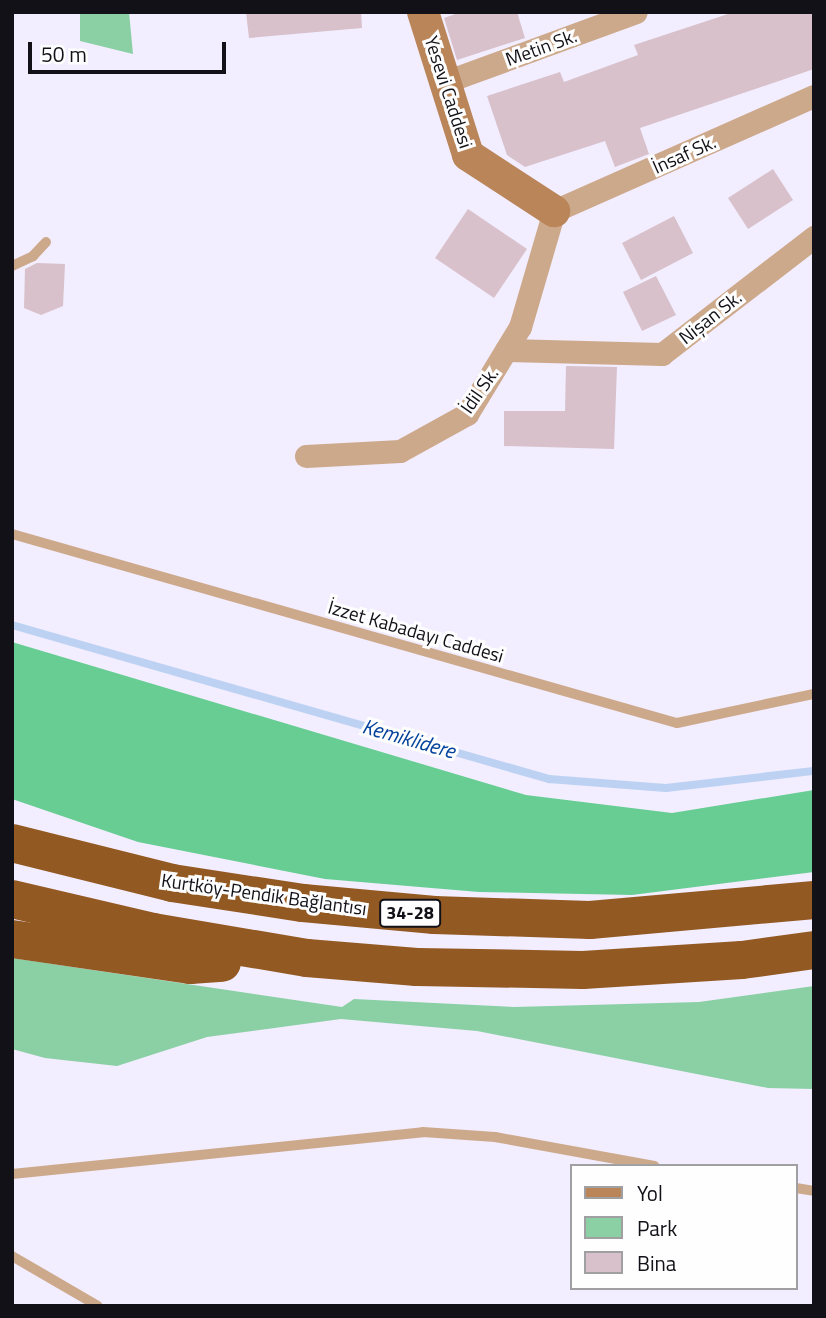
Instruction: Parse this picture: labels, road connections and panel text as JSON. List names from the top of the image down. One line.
{"streets":{"highway":["Kurtköy-Pendik Bağlantısı","34-28"],"street":["Metin Sk.","Yesevi Caddesi","İnsaf Sk.","Nişan Sk.","İdil Sk."],"lane":["İzzet Kabadayı Caddesi"]},"crossings":[["Metin Sk.","Yesevi Caddesi"],["Yesevi Caddesi","İnsaf Sk."],["Yesevi Caddesi","İdil Sk."],["İnsaf Sk.","İdil Sk."],["Nişan Sk.","İdil Sk."]],"water":["Kemiklidere"],"legend":["Yol","Park","Bina"],"scale_bar":"50 m"}
